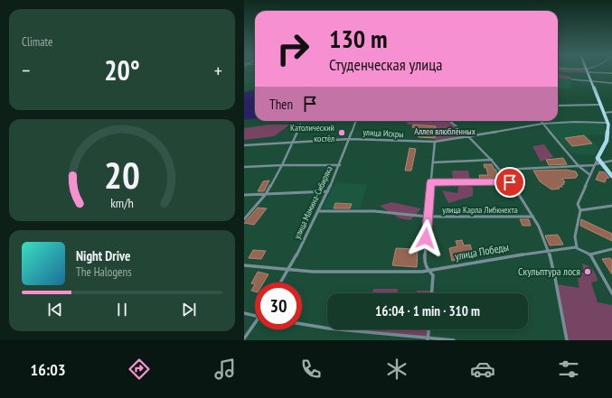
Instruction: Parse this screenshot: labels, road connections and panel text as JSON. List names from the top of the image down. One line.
{"streets":{"street":["улица Искры","улица Мамина-Сибиряка","улица Карла Либкнехта","улица Победы"]},"crossings":[["улица Искры","улица Мамина-Сибиряка"],["улица Мамина-Сибиряка","улица Карла Либкнехта"],["улица Мамина-Сибиряка","улица Победы"]],"parks":["Аллея влюблённых"],"places":["Католический костёл","Скульптура лося"],"page":{"tile":"Climate","turn":["130 m","Студенческая улица"],"heat":["−","20°","+"],"then":"Then","song":["Night Drive","The Halogens"],"limit":"30","trip":"16:04 · 1 min · 310 m","tabs":"16:03","gauge":["20","km/h"]}}
